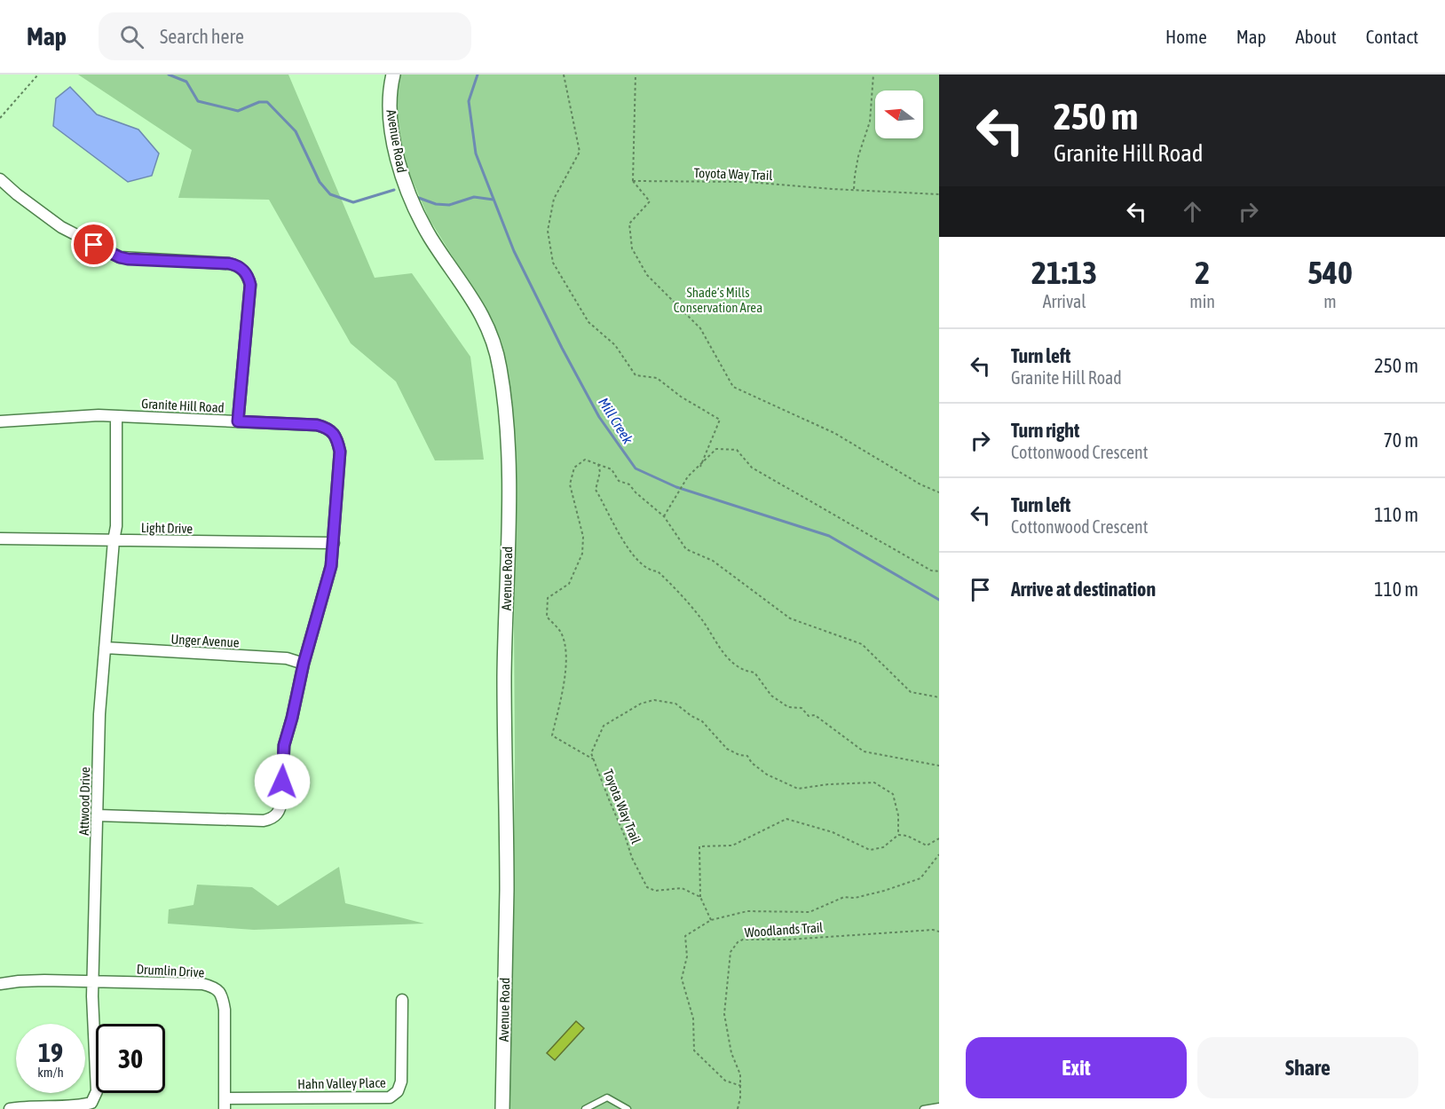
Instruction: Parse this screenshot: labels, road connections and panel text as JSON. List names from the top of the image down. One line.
{"streets":{"street":["Avenue Road","Granite Hill Road","Light Drive","Unger Avenue","Attwood Drive","Drumlin Drive","Hahn Valley Place"],"path":["Toyota Way Trail","Woodlands Trail"]},"crossings":[["Granite Hill Road","Light Drive"],["Granite Hill Road","Unger Avenue"],["Granite Hill Road","Attwood Drive"],["Light Drive","Attwood Drive"],["Unger Avenue","Attwood Drive"],["Attwood Drive","Drumlin Drive"],["Drumlin Drive","Hahn Valley Place"]],"water":["Mill Creek"],"parks":["Shade’s Mills Conservation Area"],"north":"left","page":{"header":"Map","search":"Search here","nav":["Home","Map","About","Contact"],"turn":["250 m","Granite Hill Road"],"eta":["21:13","Arrival","2","min","540","m"],"list":[{"name":"Turn left","note":"Granite Hill Road","value":"250 m"},{"name":"Turn right","note":"Cottonwood Crescent","value":"70 m"},{"name":"Turn left","note":"Cottonwood Crescent","value":"110 m"},{"name":"Arrive at destination","value":"110 m"}],"speed":"19 km/h","limit":"30","buttons":["Exit","Share"]}}
